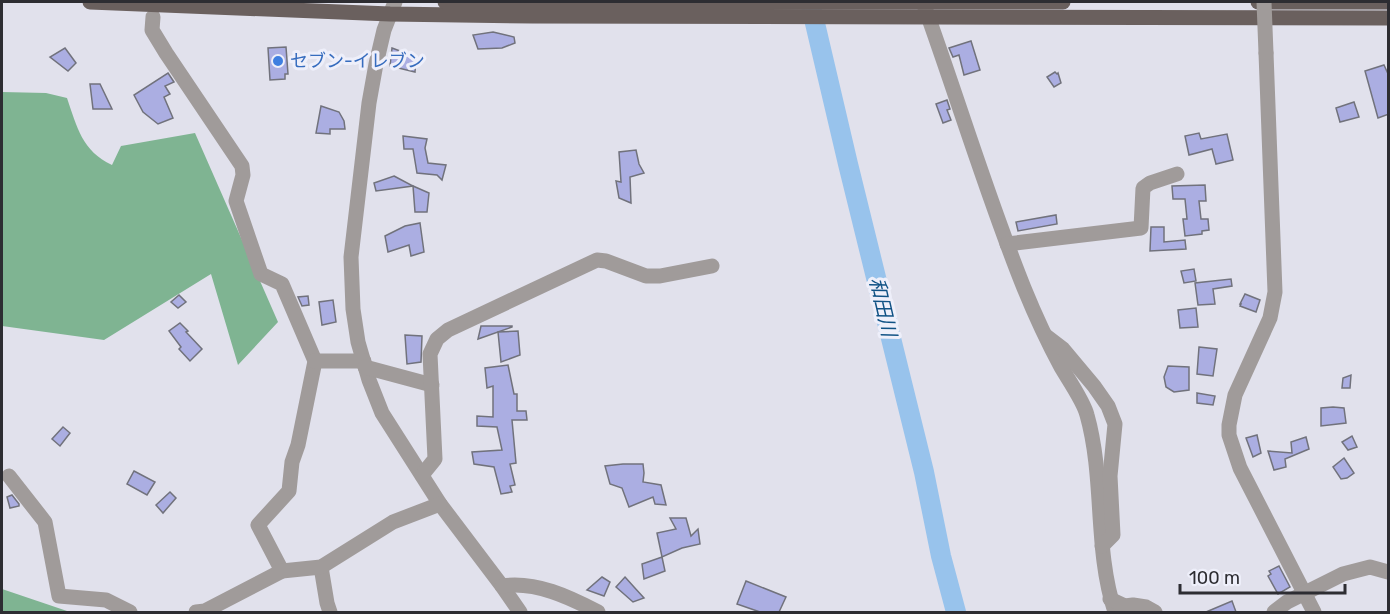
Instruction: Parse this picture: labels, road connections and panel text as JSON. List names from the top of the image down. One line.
{"water":["和田川"],"places":["セブン-イレブン"],"scale_bar":"100 m"}
